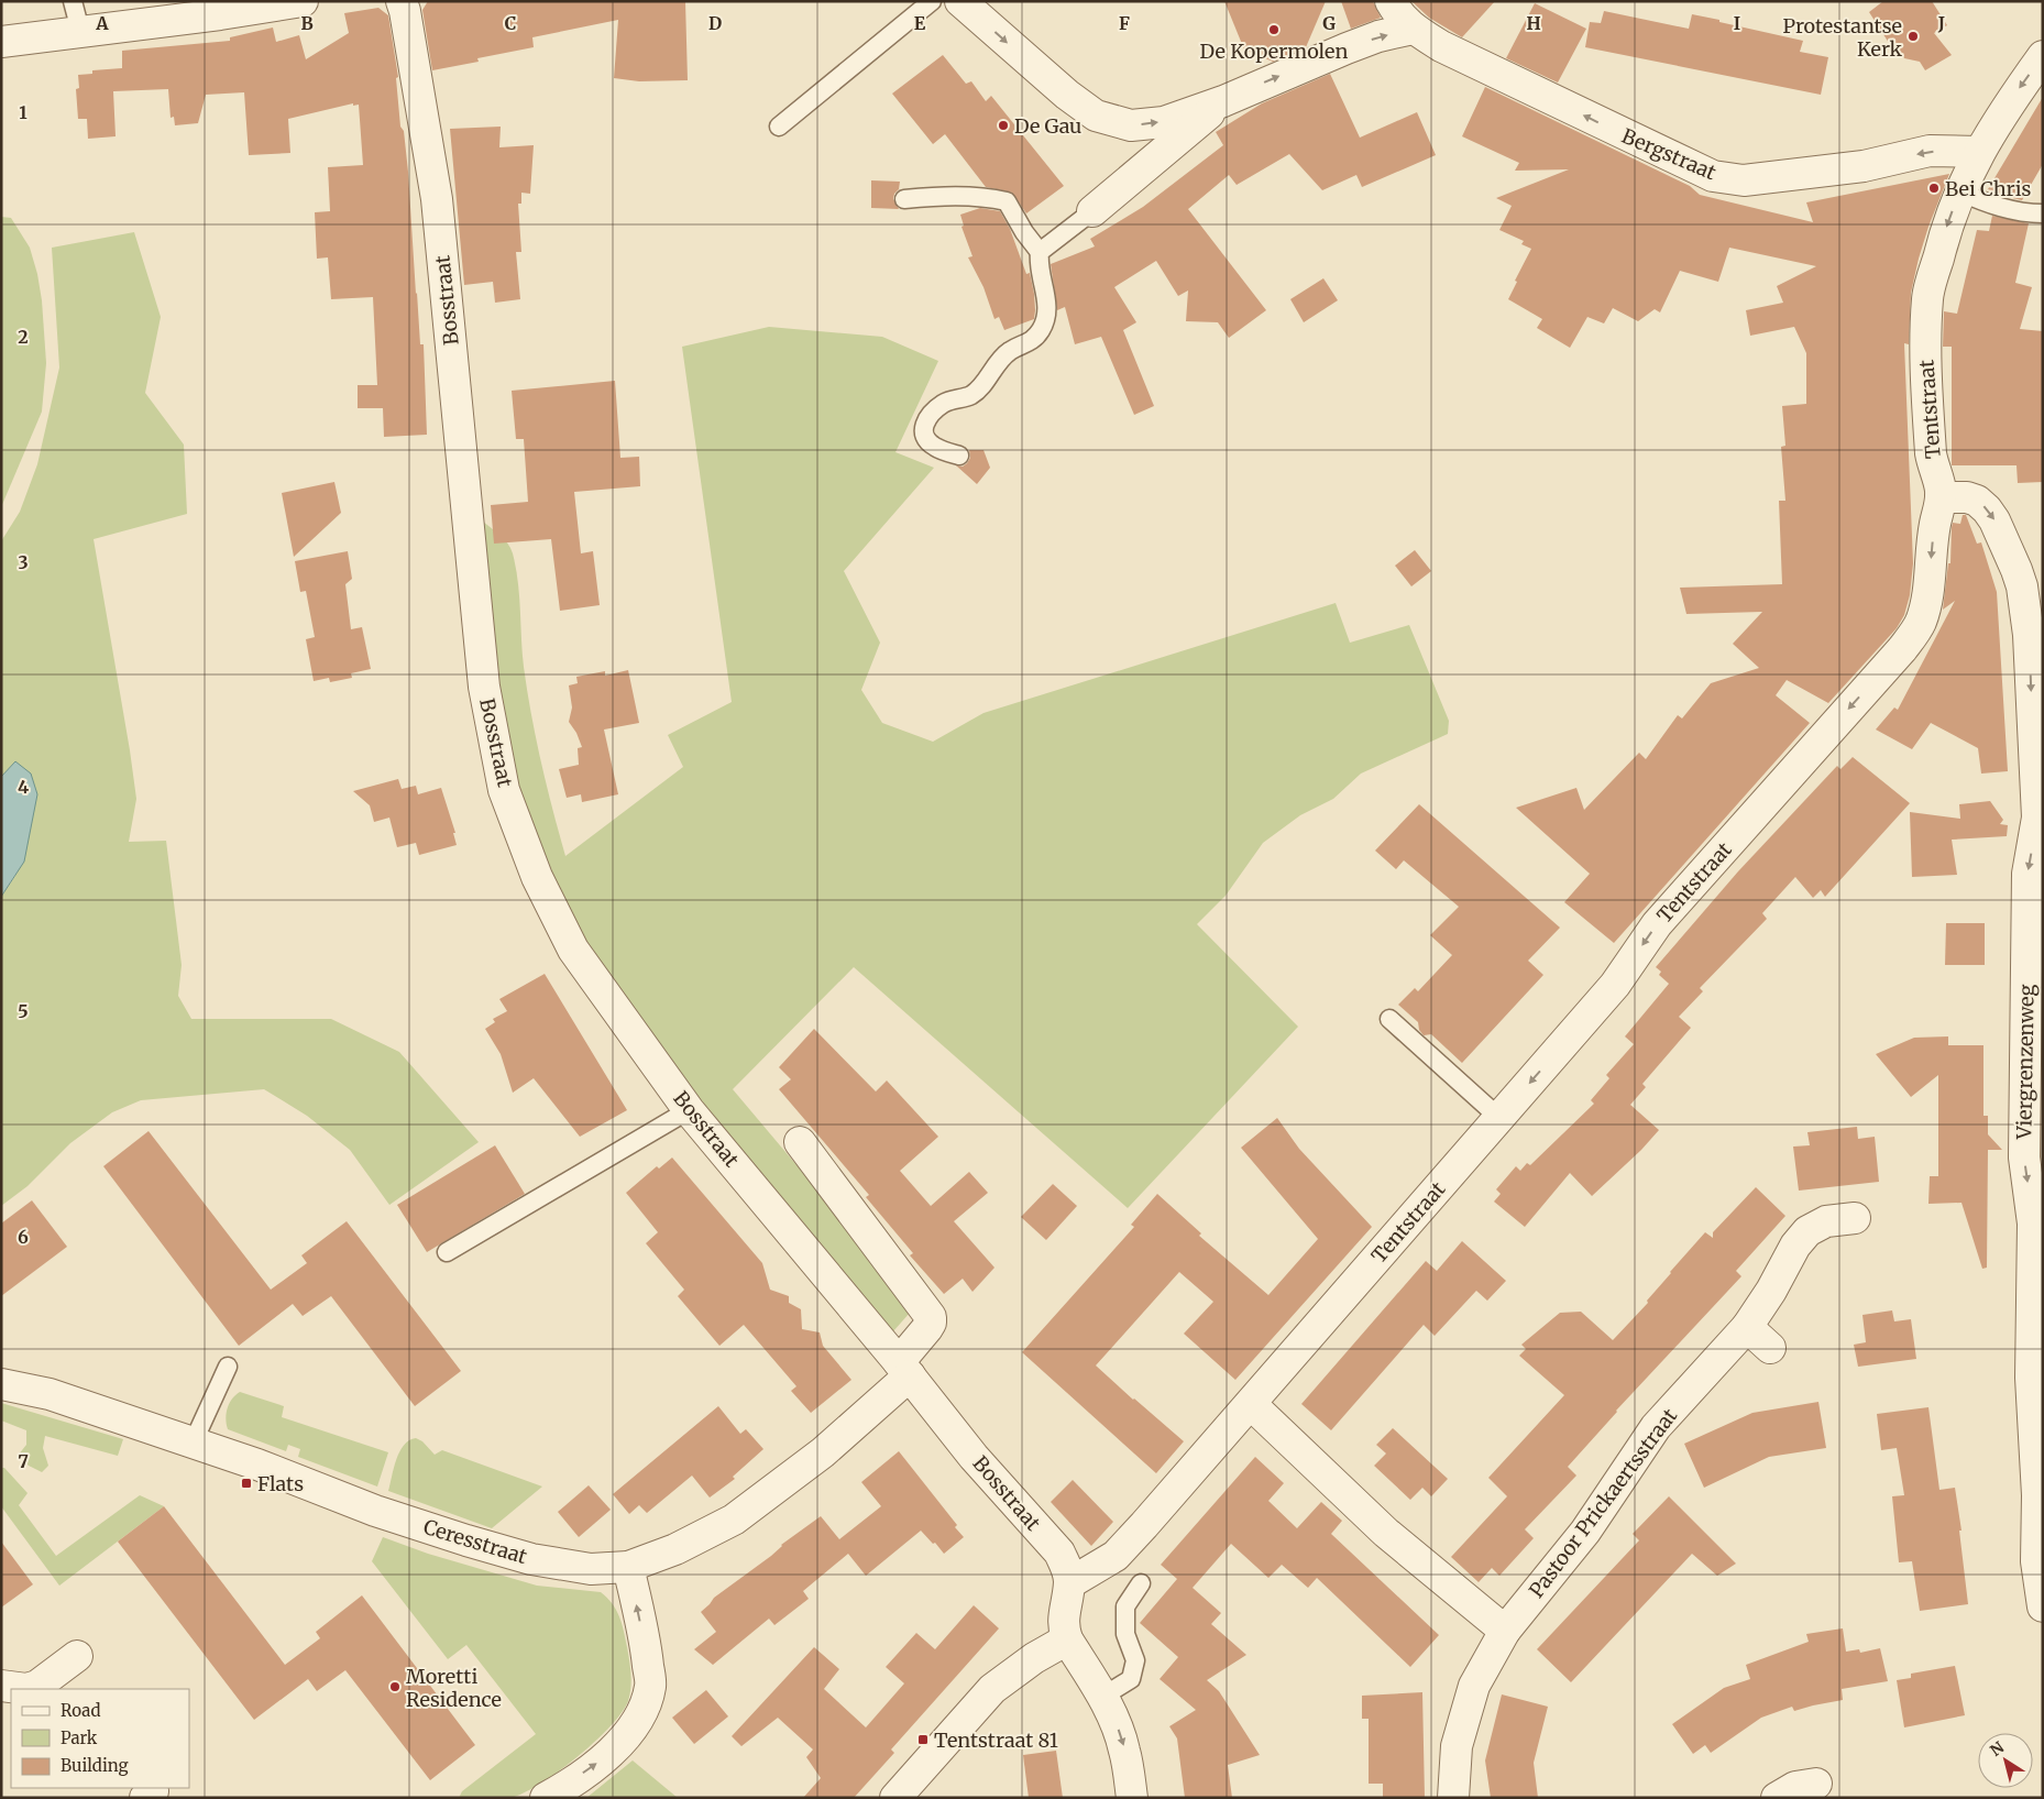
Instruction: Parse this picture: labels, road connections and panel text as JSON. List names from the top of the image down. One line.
{"streets":{"street":["Bergstraat","Bosstraat","Tentstraat","Viergrenzenweg","Pastoor Prickaertsstraat","Ceresstraat"]},"crossings":[["Bergstraat","Tentstraat"],["Bosstraat","Tentstraat"],["Bosstraat","Ceresstraat"],["Tentstraat","Viergrenzenweg"]],"one_way":["Bergstraat","Tentstraat","Viergrenzenweg"],"places":{"other":["De Kopermolen","Protestantse Kerk","De Gau","Bei Chris","Moretti Residence"],"transit":["Flats","Tentstraat 81"]},"legend":["Road","Park","Building"],"north":"top left","grid":{"columns":["A","B","C","D","E","F","G","H","I","J"],"rows":["1","2","3","4","5","6","7"]}}
